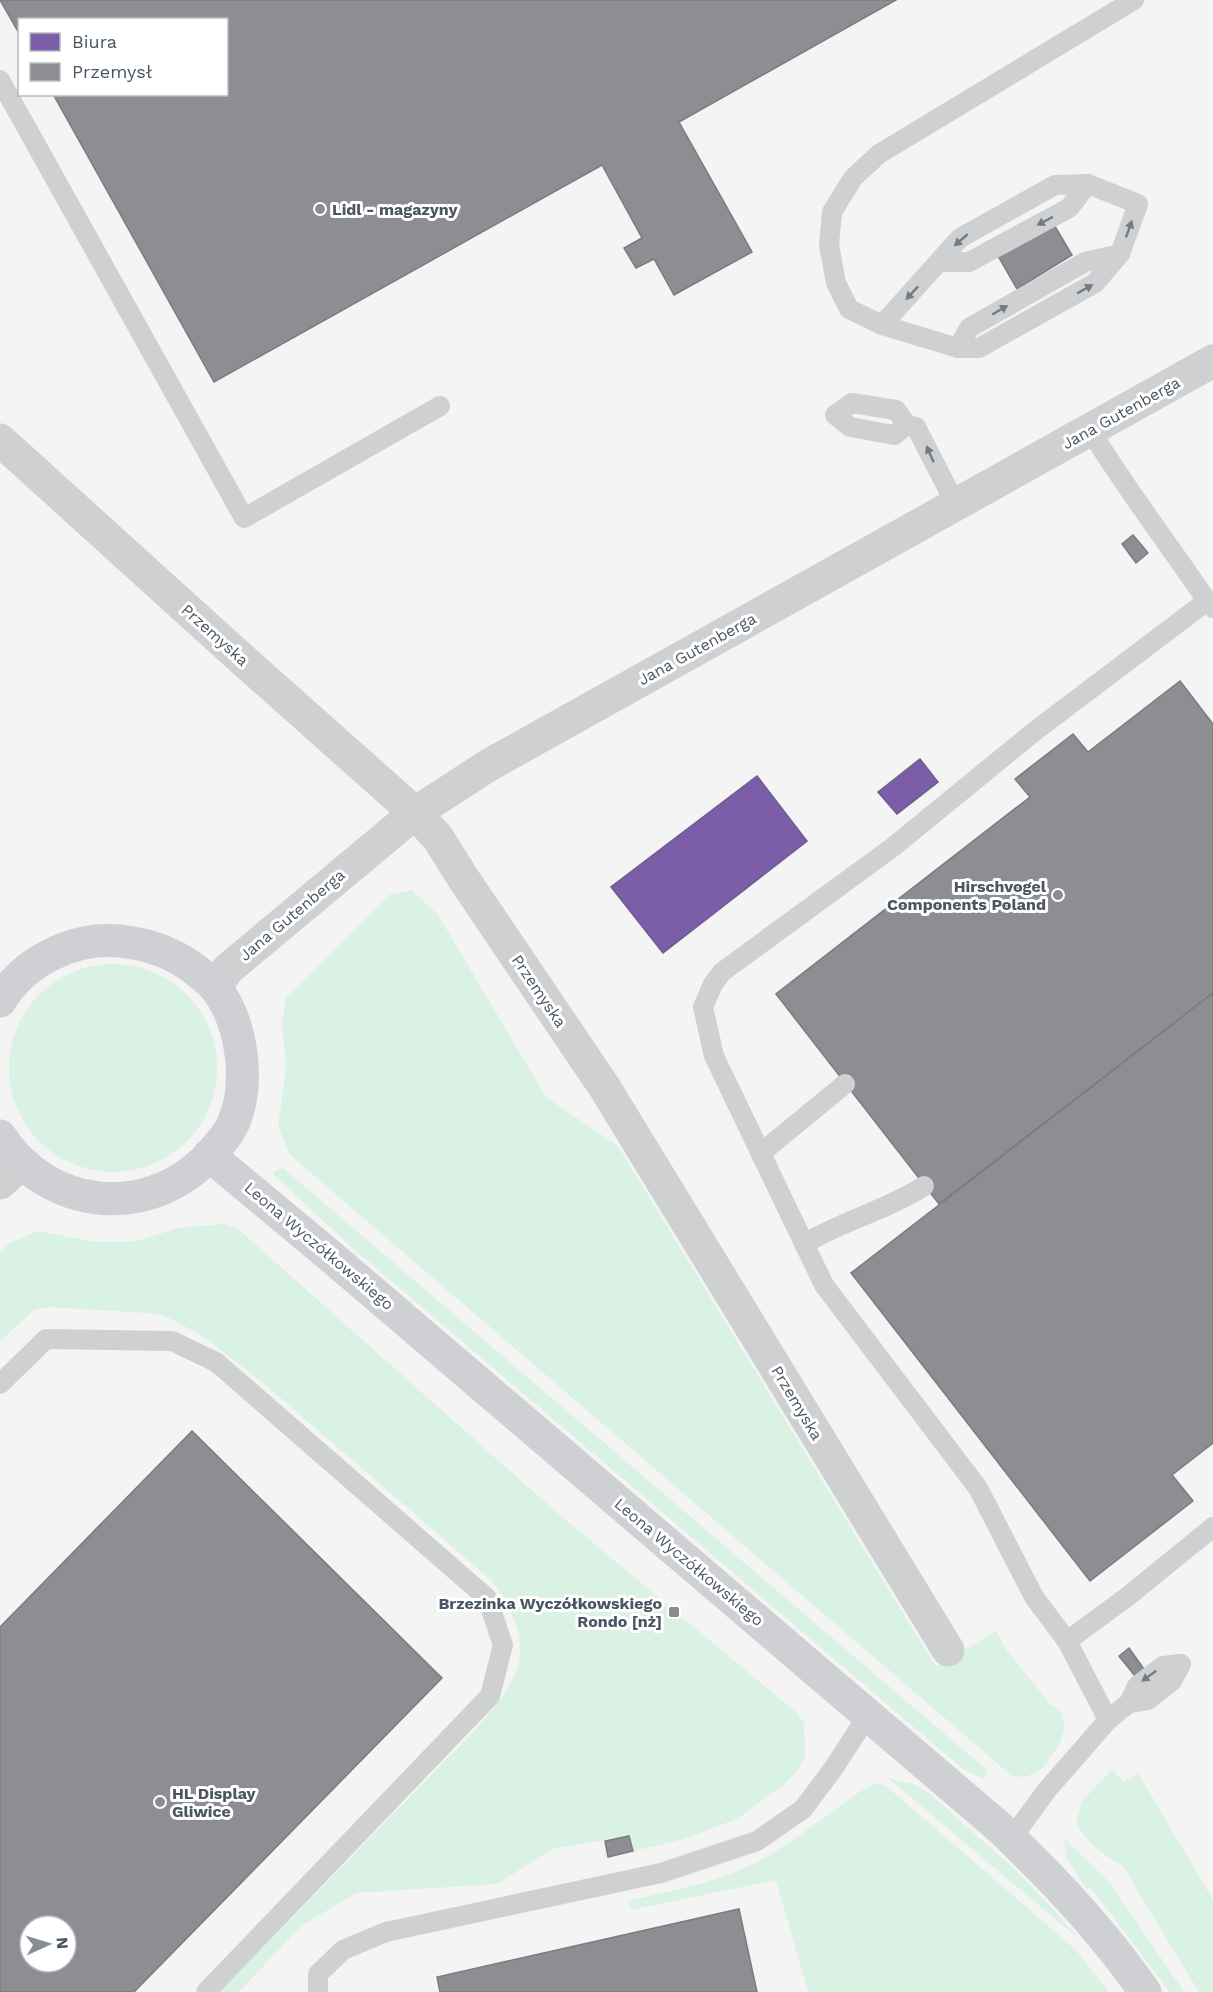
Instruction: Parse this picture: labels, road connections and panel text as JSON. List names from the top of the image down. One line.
{"streets":{"street":["Jana Gutenberga","Przemyska","Leona Wyczółkowskiego"]},"crossings":[["Jana Gutenberga","Przemyska"]],"places":{"other":["Lidl - magazyny","Hirschvogel Components Poland","HL Display Gliwice"],"transit":["Brzezinka Wyczółkowskiego Rondo [nż]"]},"legend":["Biura","Przemysł"],"north":"right"}
